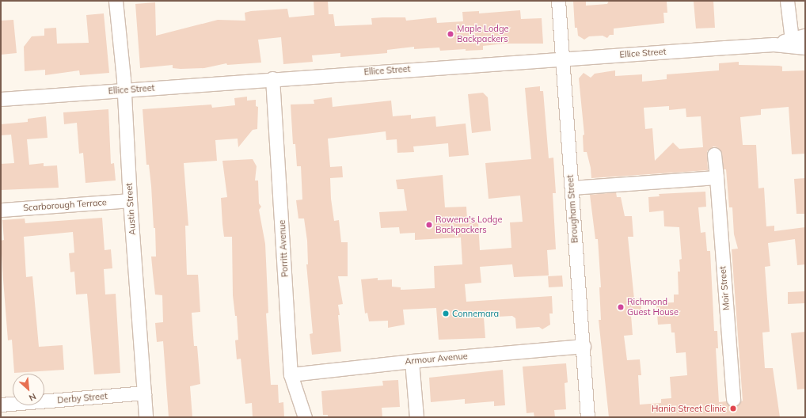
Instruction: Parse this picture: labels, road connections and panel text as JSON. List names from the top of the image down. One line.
{"streets":{"street":["Ellice Street","Scarborough Terrace","Austin Street","Brougham Street","Porritt Avenue","Moir Street","Armour Avenue","Derby Street"]},"crossings":[["Ellice Street","Austin Street"],["Ellice Street","Brougham Street"],["Ellice Street","Porritt Avenue"],["Scarborough Terrace","Austin Street"],["Austin Street","Derby Street"],["Brougham Street","Armour Avenue"],["Porritt Avenue","Armour Avenue"]],"places":["Maple Lodge Backpackers","Rowena's Lodge Backpackers","Richmond Guest House","Connemara","Hania Street Clinic"],"north":"bottom right"}
